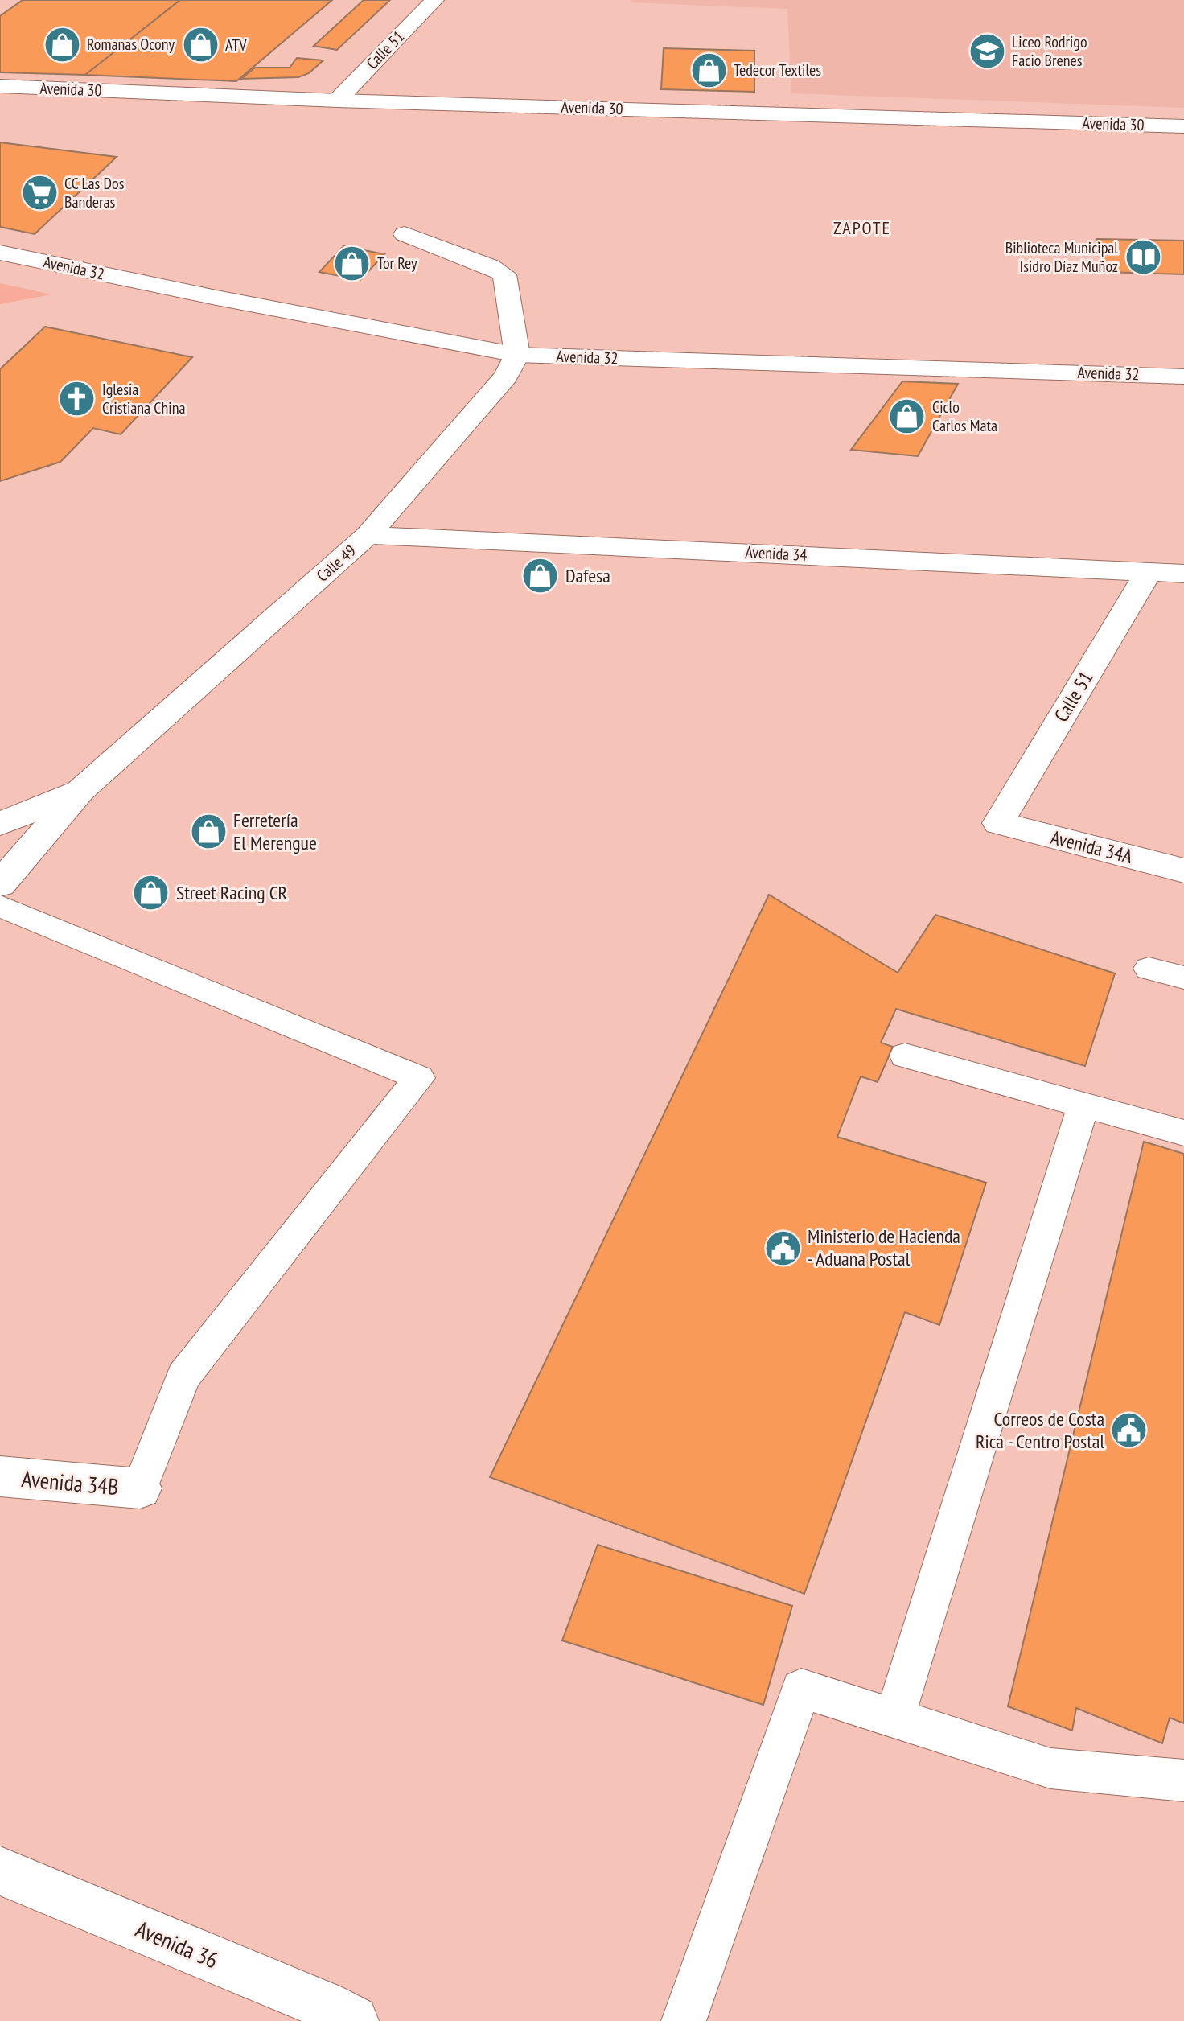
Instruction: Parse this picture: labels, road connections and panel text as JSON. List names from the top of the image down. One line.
{"streets":{"street":["Calle 51","Avenida 30","Avenida 32","Avenida 34","Calle 49","Avenida 34A","Avenida 34B","Avenida 36"]},"crossings":[["Calle 51","Avenida 30"],["Calle 51","Avenida 34"],["Calle 51","Avenida 34A"],["Avenida 32","Calle 49"],["Avenida 34","Calle 49"]],"districts":["ZAPOTE"],"places":{"shop":["Romanas Ocony","ATV","Tedecor Textiles","Tor Rey","Ciclo Carlos Mata","Dafesa","Ferretería El Merengue","Street Racing CR"],"school or university":["Liceo Rodrigo Facio Brenes"],"supermarket":["CC Las Dos Banderas"],"library":["Biblioteca Municipal Isidro Díaz Muñoz"],"church":["Iglesia Cristiana China"],"public building":["Ministerio de Hacienda - Aduana Postal","Correos de Costa Rica - Centro Postal"]}}
